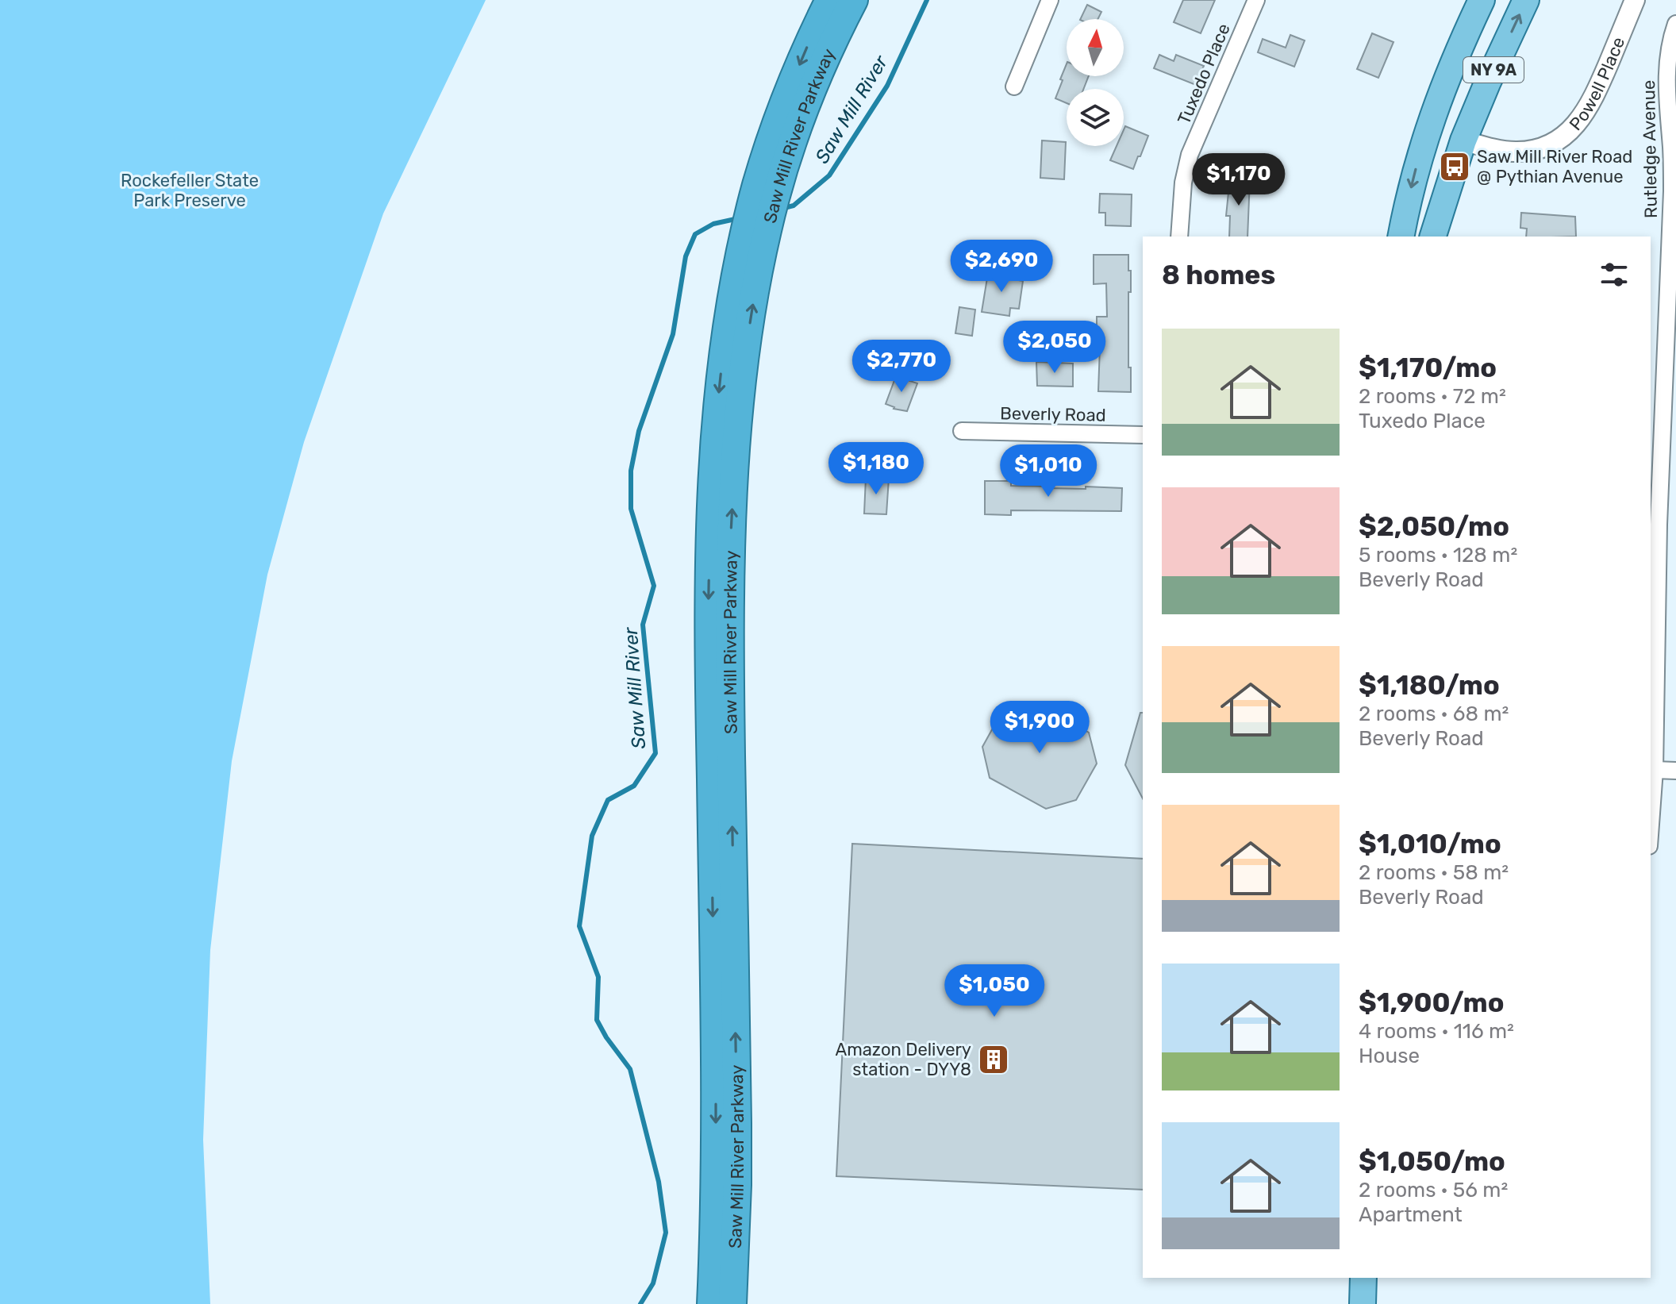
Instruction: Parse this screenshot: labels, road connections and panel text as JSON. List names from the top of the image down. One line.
{"streets":{"highway":["Saw Mill River Parkway"],"main road":["NY 9A"],"street":["Tuxedo Place","Powell Place","Rutledge Avenue","Beverly Road"]},"crossings":[["NY 9A","Powell Place"]],"water":["Saw Mill River"],"parks":["Rockefeller State Park Preserve"],"places":{"bus stop":["Saw Mill River Road @ Pythian Avenue"],"building":["Amazon Delivery station - DYY8"]},"north":"top","page":{"price":["$1,170","$2,690","$2,050","$2,770","$1,180","$1,010","$1,900","$1,050"],"heading":"8 homes","list":[{"name":"$1,170/mo","note":"2 rooms · 72 m² · Tuxedo Place"},{"name":"$2,050/mo","note":"5 rooms · 128 m² · Beverly Road"},{"name":"$1,180/mo","note":"2 rooms · 68 m² · Beverly Road"},{"name":"$1,010/mo","note":"2 rooms · 58 m² · Beverly Road"},{"name":"$1,900/mo","note":"4 rooms · 116 m² · House"},{"name":"$1,050/mo","note":"2 rooms · 56 m² · Apartment"}]}}
